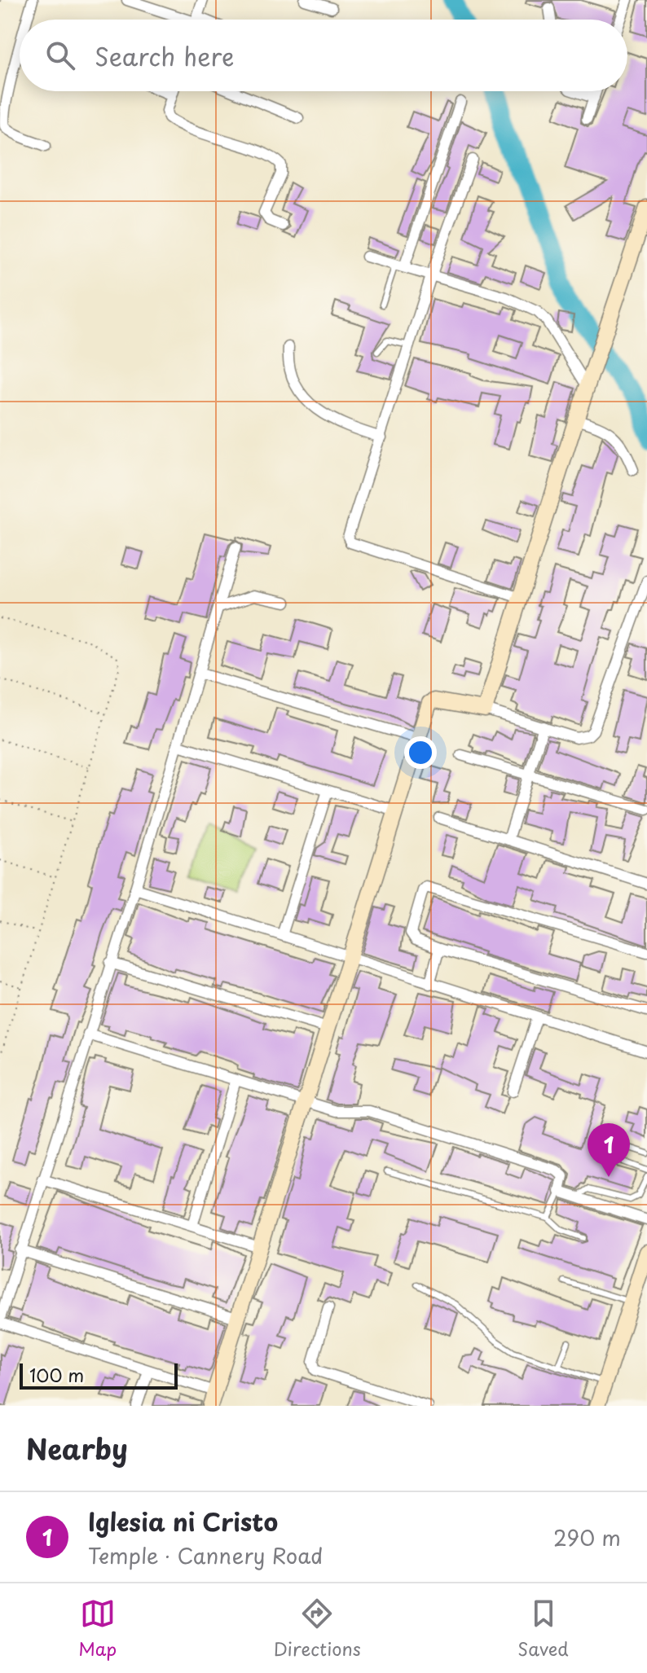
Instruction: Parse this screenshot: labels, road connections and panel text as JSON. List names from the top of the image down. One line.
{"scale_bar":"100 m","page":{"search":"Search here","pins":"1","scale":"100 m","heading":"Nearby","list":[{"mark":"1","name":"Iglesia ni Cristo","note":"Temple · Cannery Road","value":"290 m"}],"nav":["Map","Directions","Saved"]}}
